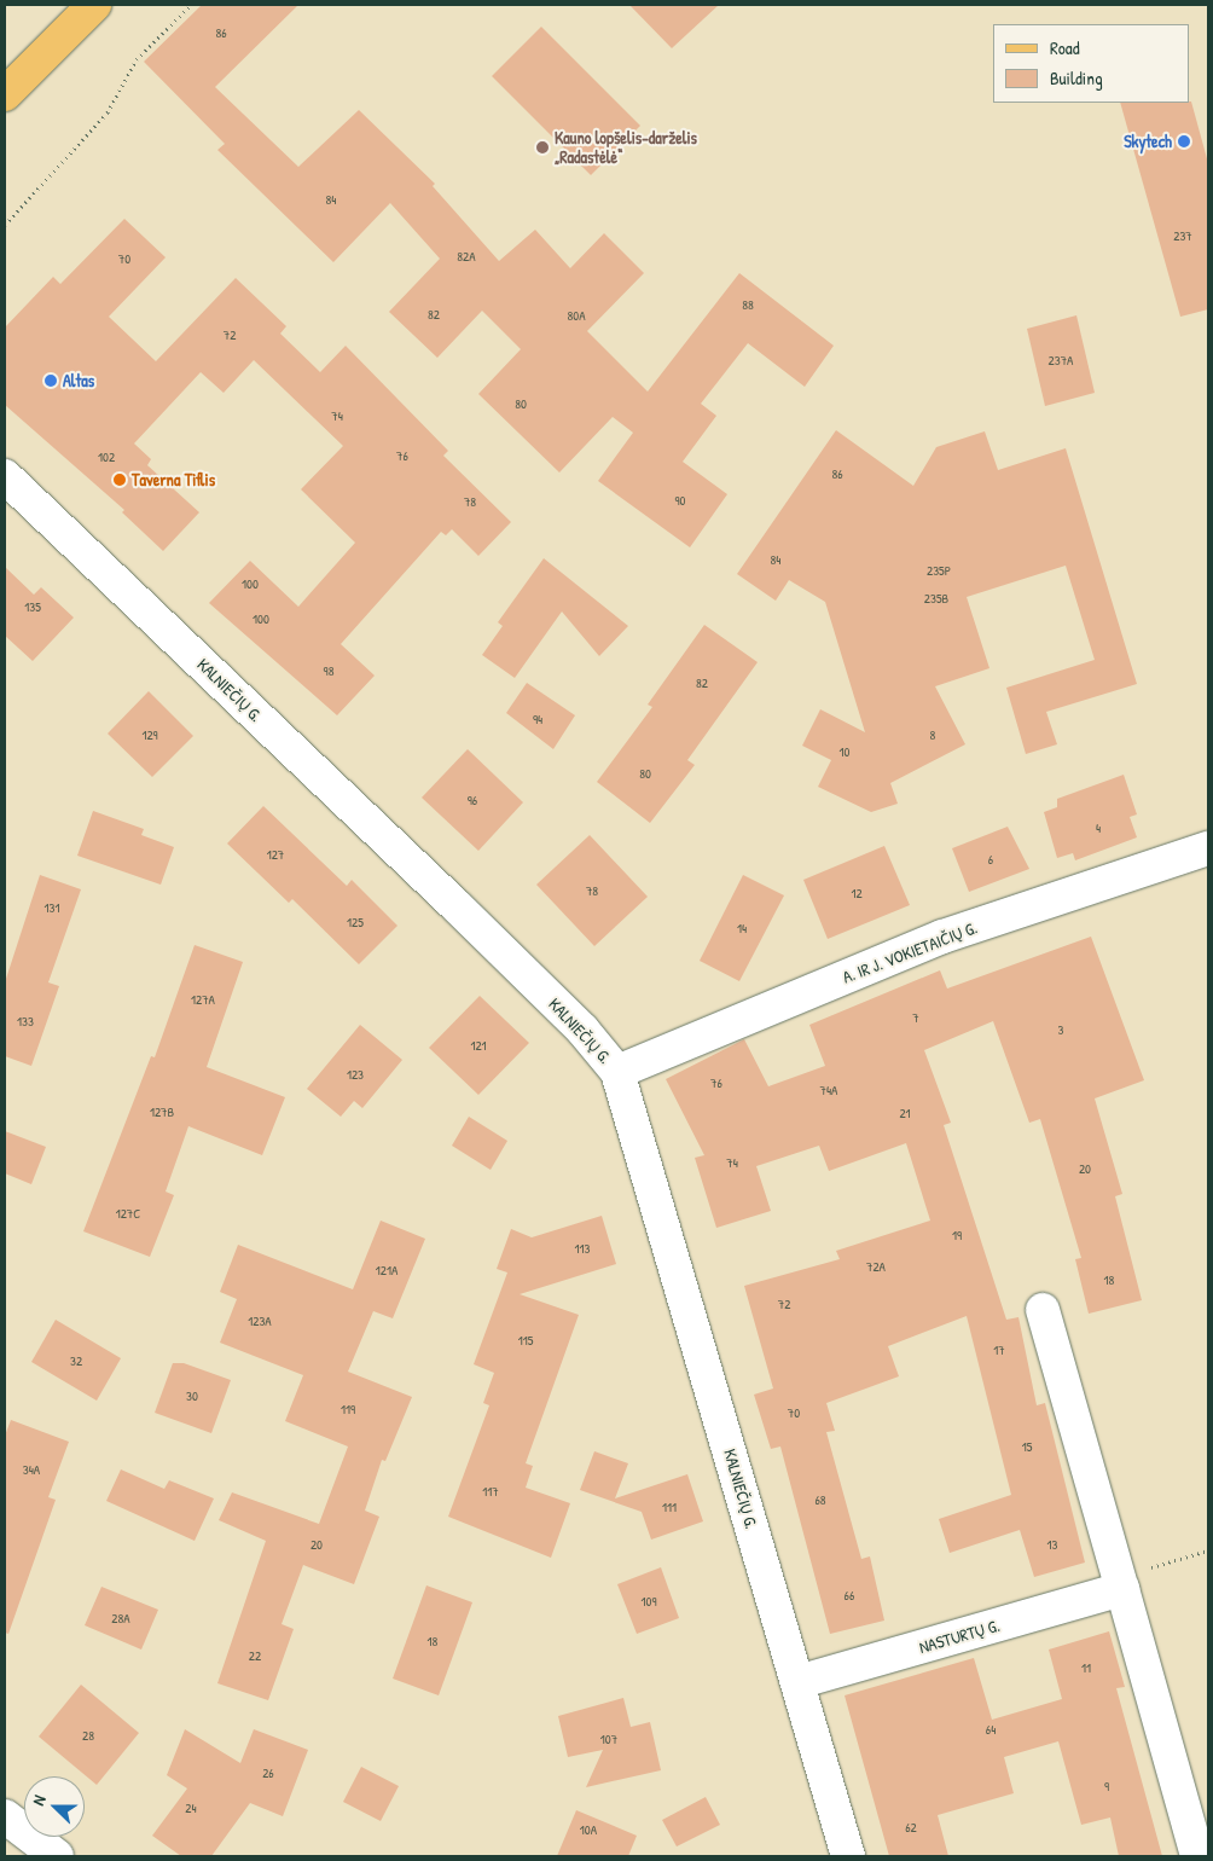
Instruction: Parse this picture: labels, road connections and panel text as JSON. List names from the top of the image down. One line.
{"streets":{"street":["KALNIEČIŲ G.","A. IR J. VOKIETAIČIŲ G.","NASTURTŲ G."]},"crossings":[["KALNIEČIŲ G.","A. IR J. VOKIETAIČIŲ G."],["KALNIEČIŲ G.","NASTURTŲ G."]],"places":["Skytech","Kauno lopšelis-darželis „Radastėlė“","Altas","Taverna Tiflis"],"house_numbers":["86","84","237","82A","70","88","82","80A","72","237A","80","74","76","102","86","90","78","84","235P","100","235B","135","100","98","82","94","129","8","10","80","96","4","127","6","78","12","131","125","14","127A","7","133","3","121","123","76","74A","127B","21","74","20","127C","19","113","72A","121A","18","72","123A","115","17","32","30","119","70","15","34A","117","68","111","20","13","66","109","28A","18","22","11","64","28","107","26","9","24","62","10A"],"legend":["Road","Building"],"north":"left"}
